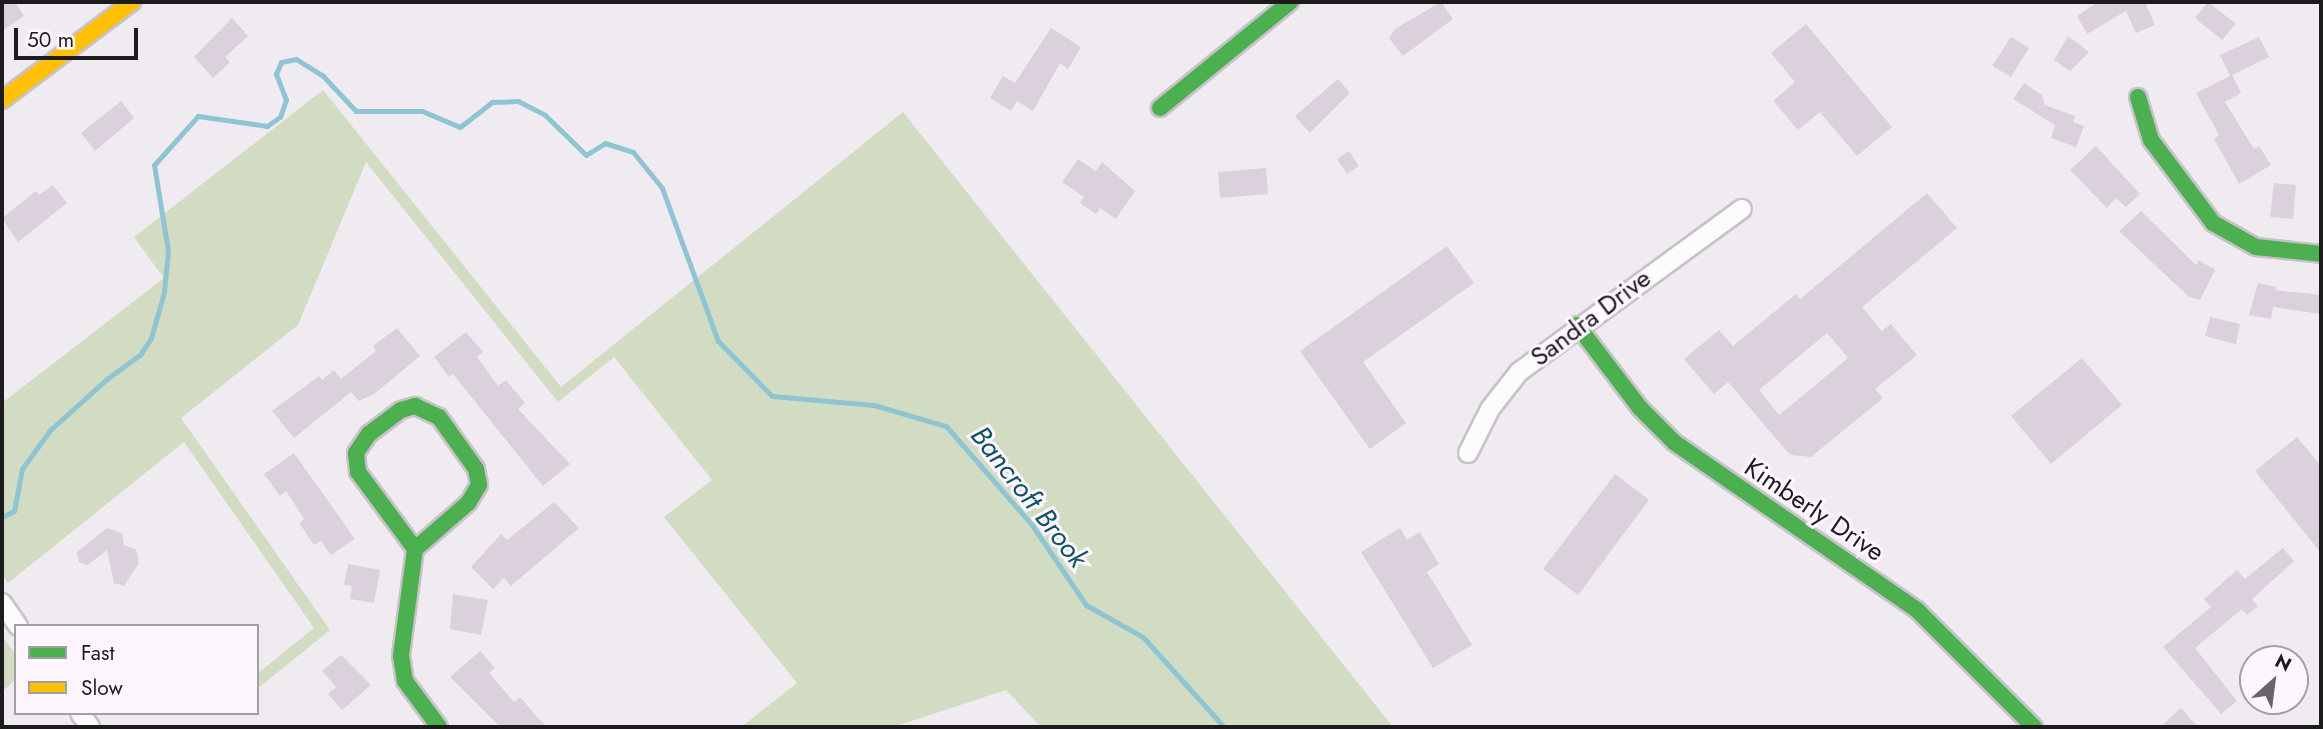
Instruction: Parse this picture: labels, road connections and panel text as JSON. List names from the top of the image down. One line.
{"streets":{"street":["Sandra Drive","Kimberly Drive"]},"crossings":[["Sandra Drive","Kimberly Drive"]],"water":["Bancroft Brook"],"legend":["Fast","Slow"],"scale_bar":"50 m","north":"top right"}
